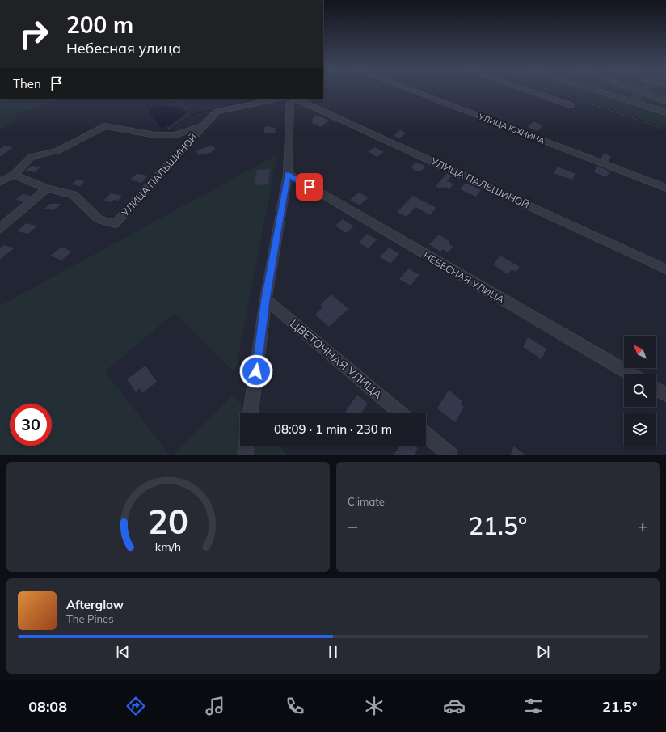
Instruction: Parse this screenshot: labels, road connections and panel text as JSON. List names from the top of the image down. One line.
{"streets":{"street":["УЛИЦА ЮХНИНА","УЛИЦА ПАЛЬШИНОЙ","НЕБЕСНАЯ УЛИЦА","ЦВЕТОЧНАЯ УЛИЦА"]},"north":"top left","page":{"turn":["200 m","Небесная улица"],"then":"Then","limit":"30","trip":"08:09 · 1 min · 230 m","tile":"Climate","heat":["−","21.5°","+"],"song":["Afterglow","The Pines"],"tabs":["08:08","21.5°"],"gauge":["20","km/h"]}}
